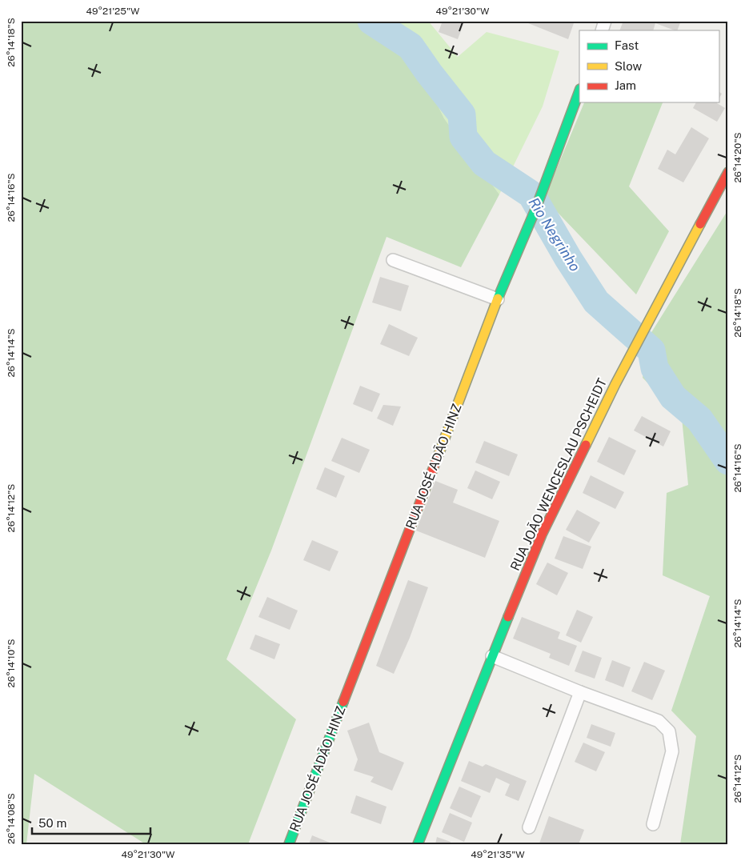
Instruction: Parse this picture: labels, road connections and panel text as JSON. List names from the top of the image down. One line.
{"streets":{"street":["RUA JOSÉ ADÃO HINZ","RUA JOÃO WENCESLAU PSCHEIDT"]},"water":["Rio Negrinho"],"legend":["Fast","Slow","Jam"],"scale_bar":"50 m","coordinates":["49°21'25\"W","49°21'30\"W","26°14'18\"S","26°14'20\"S","26°14'16\"S","26°14'14\"S","26°14'12\"S","26°14'10\"S","26°14'08\"S","49°21'35\"W"]}
